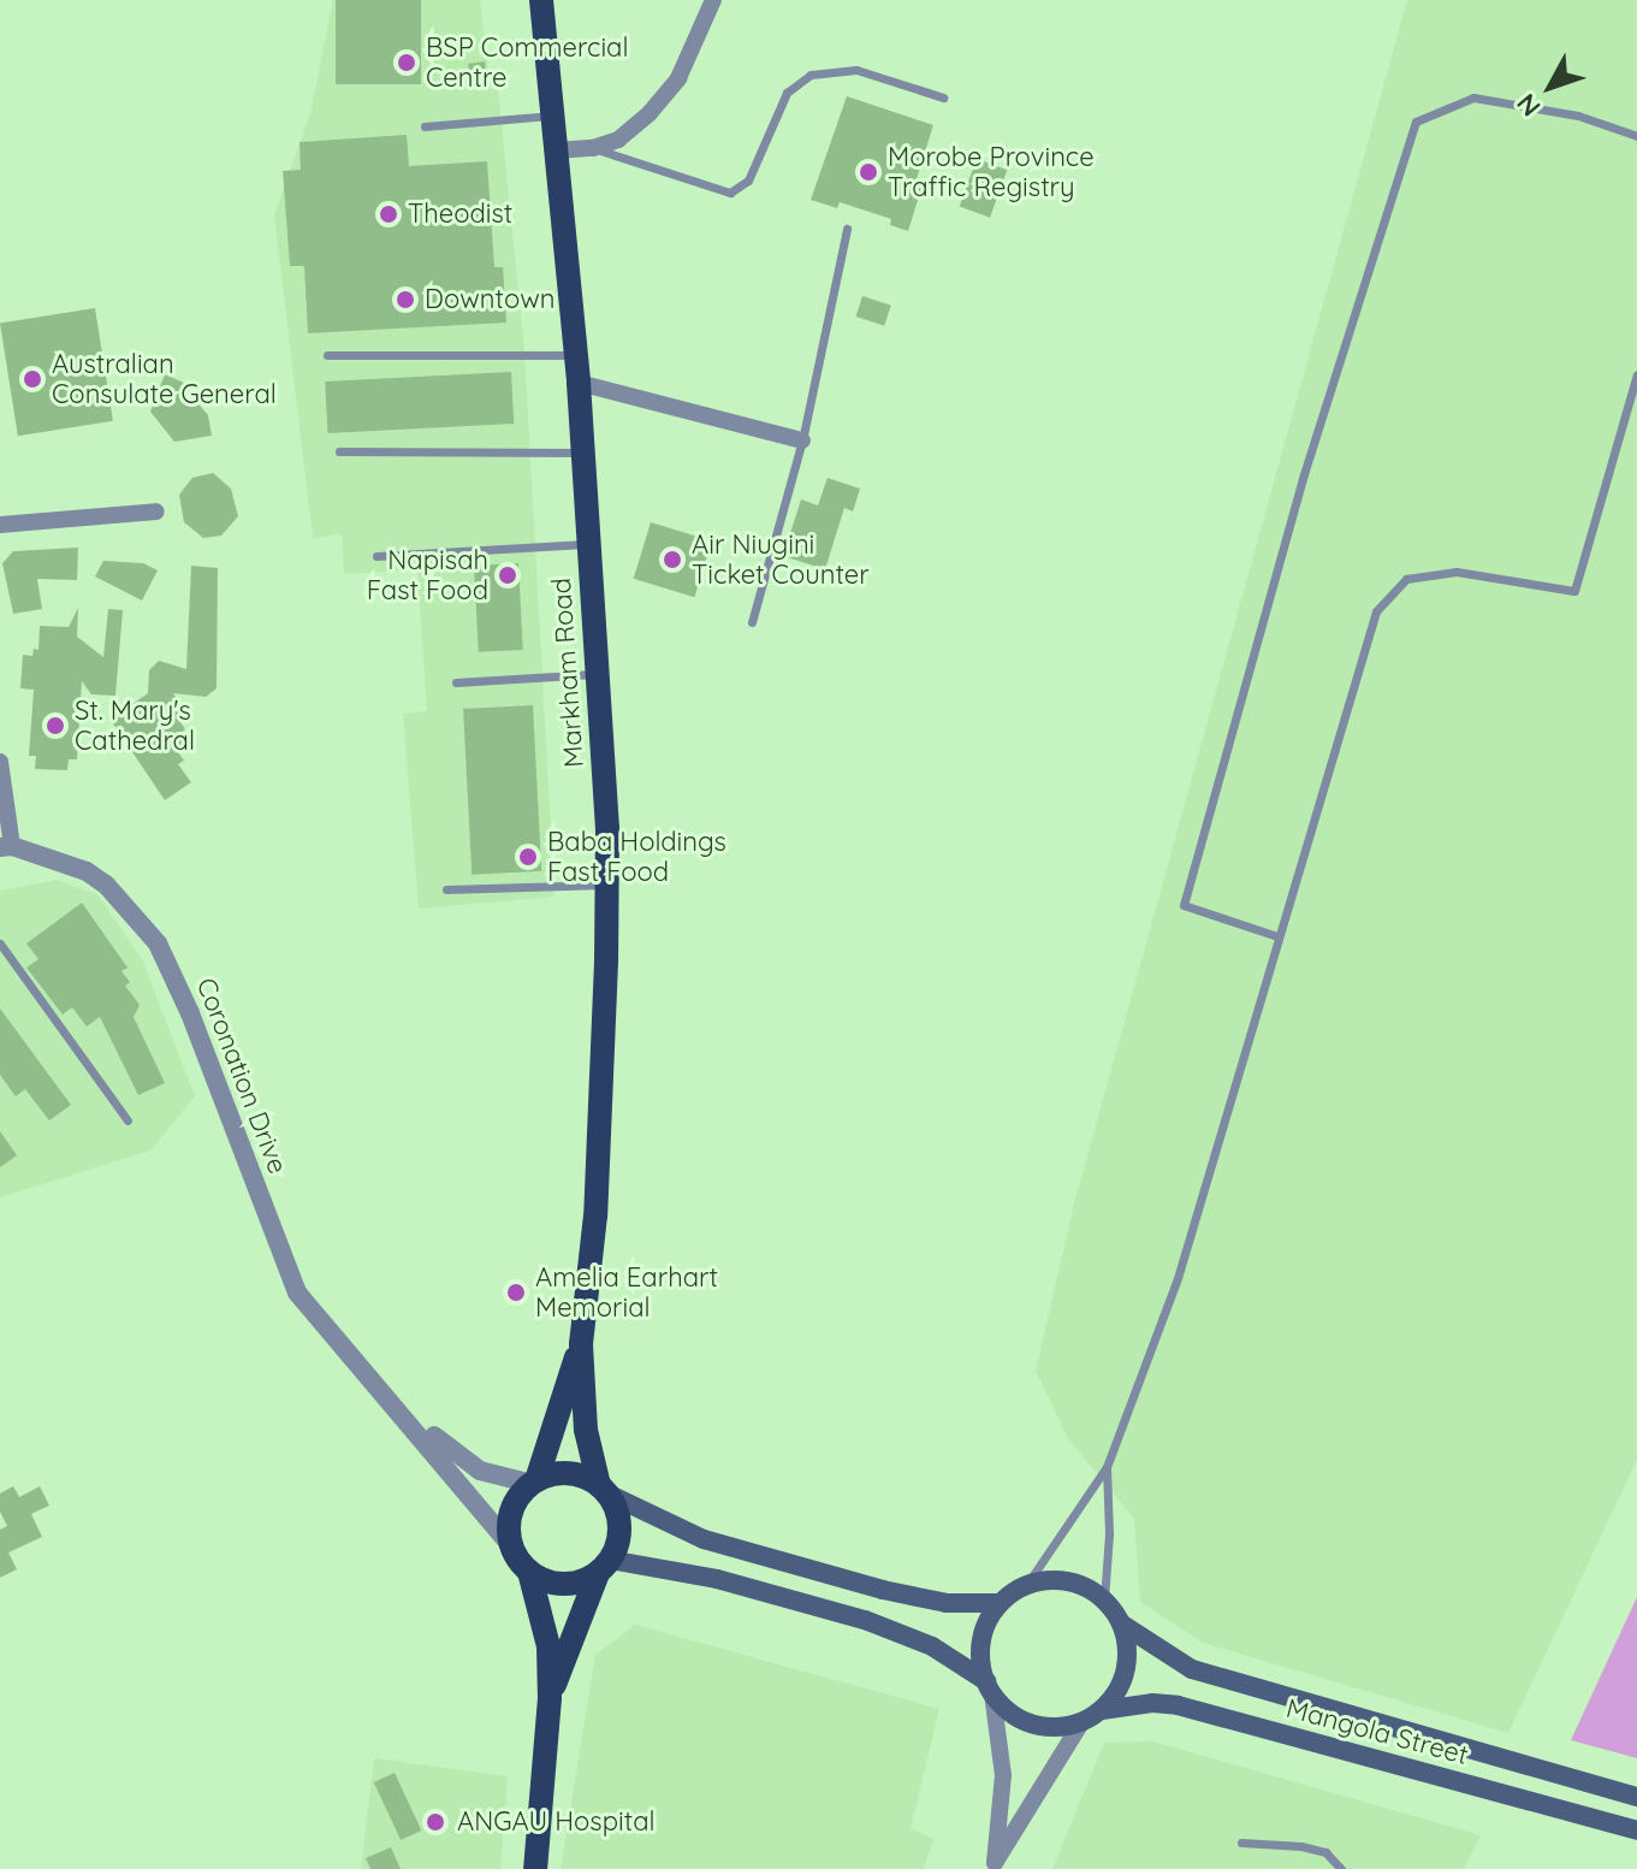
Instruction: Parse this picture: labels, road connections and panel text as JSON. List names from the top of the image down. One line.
{"streets":{"main road":["Markham Road","Mangola Street"],"street":["Coronation Drive"]},"crossings":[["Markham Road","Coronation Drive"]],"places":["BSP Commercial Centre","Morobe Province Traffic Registry","Theodist","Downtown","Australian Consulate General","Air Niugini Ticket Counter","Napisah Fast Food","St. Mary's Cathedral","Baba Holdings Fast Food","Amelia Earhart Memorial","ANGAU Hospital"],"north":"bottom left"}
